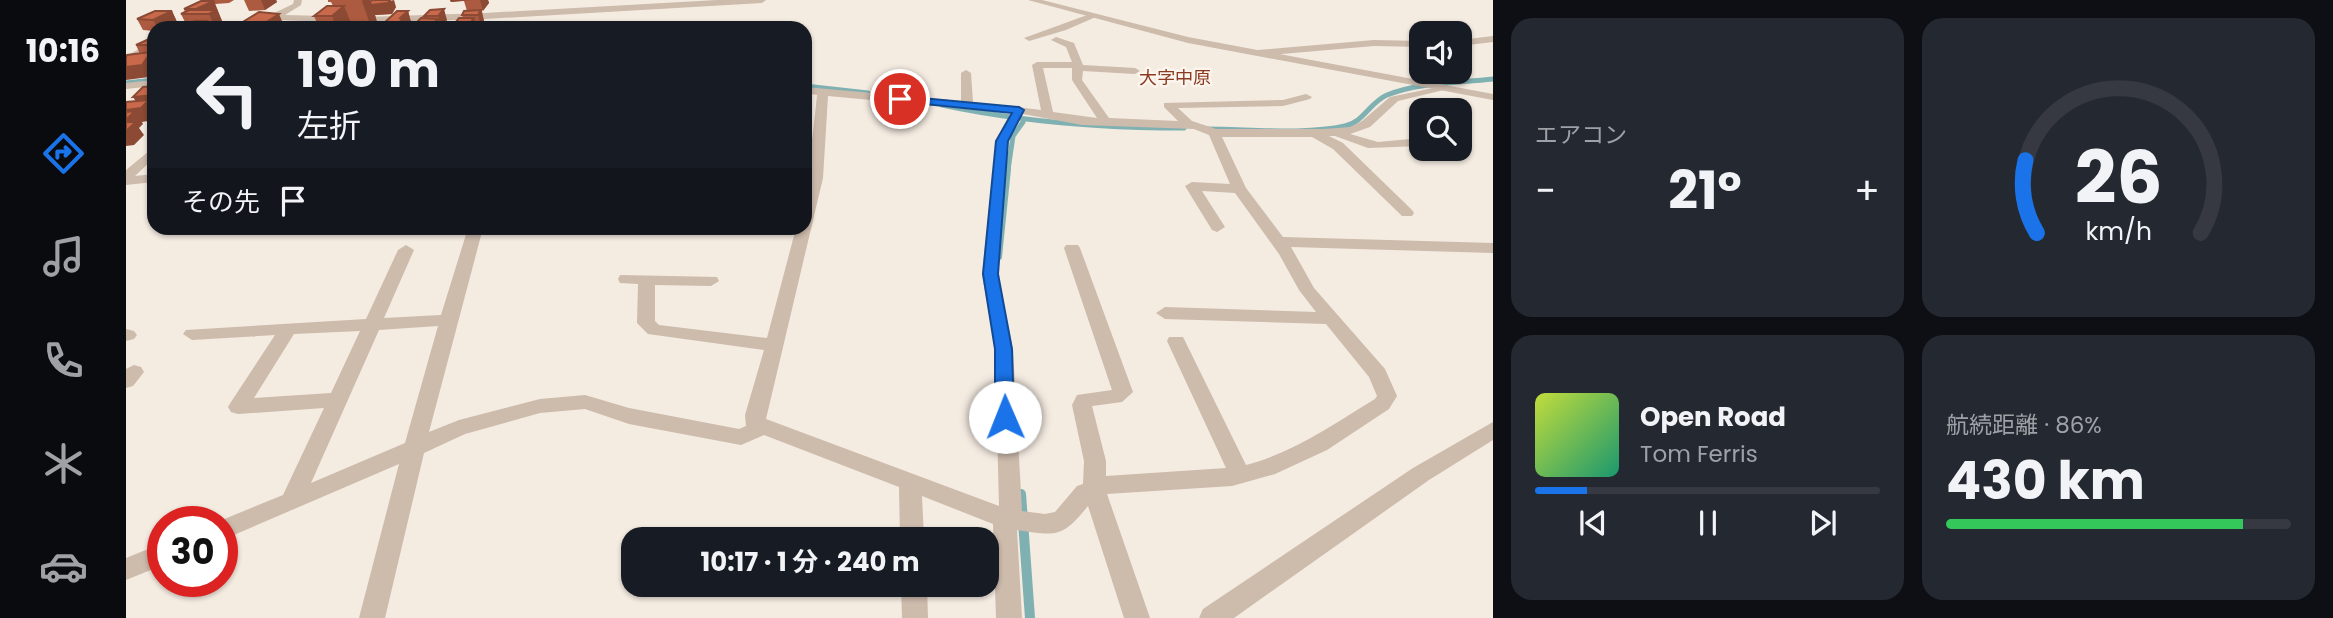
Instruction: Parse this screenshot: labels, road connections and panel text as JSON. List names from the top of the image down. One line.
{"districts":["大字中原"],"page":{"tabs":"10:16","tile":["エアコン",["航続距離 · 86%","430 km"]],"turn":["190 m","左折"],"heat":["−","21°","+"],"then":"その先","song":["Open Road","Tom Ferris"],"limit":"30","trip":"10:17 · 1 分 · 240 m","gauge":["26","km/h"]}}
